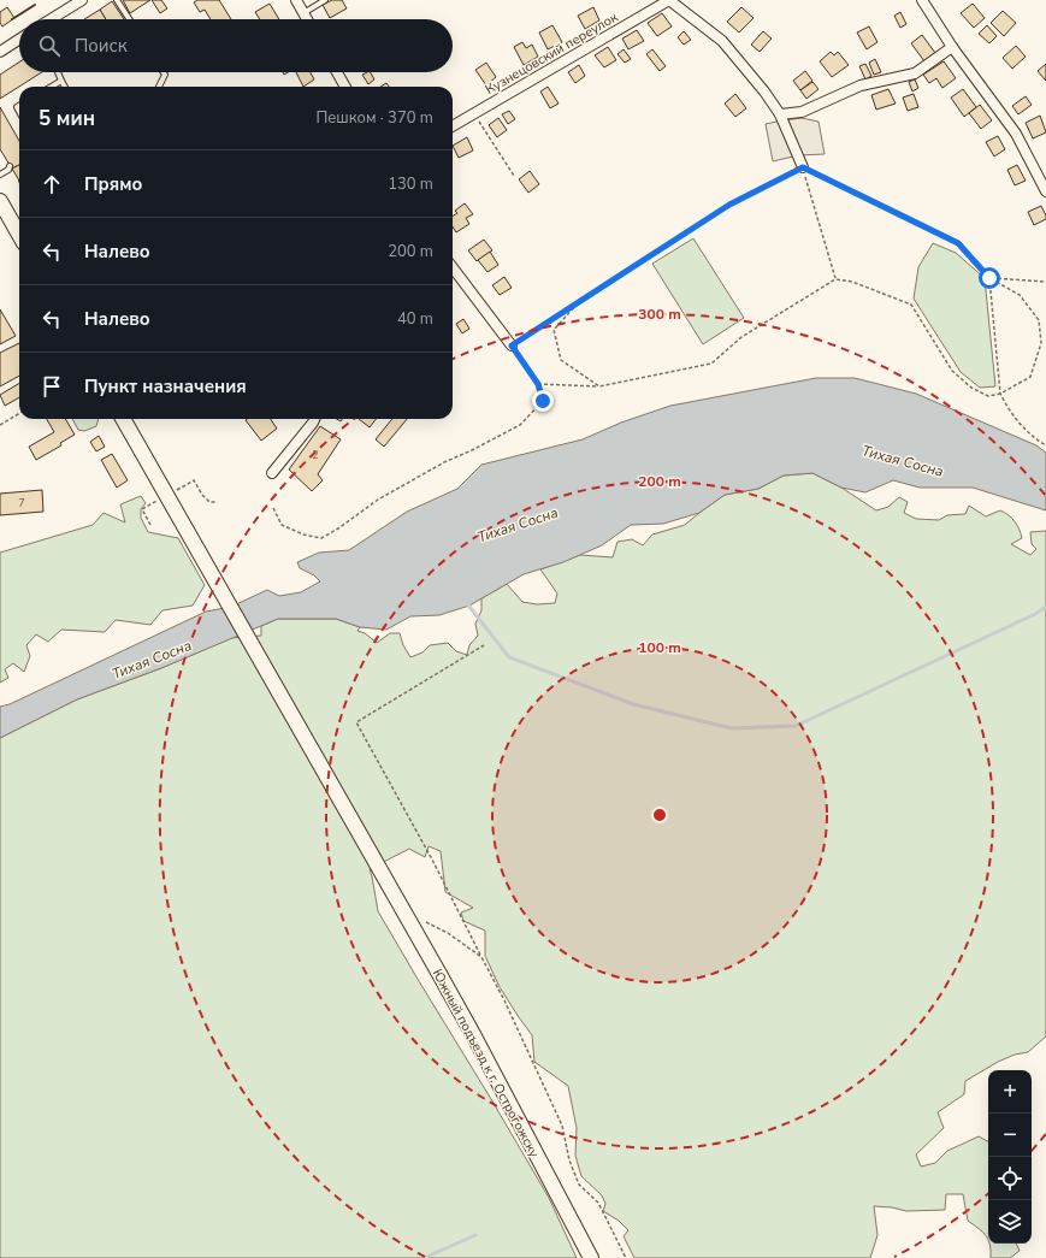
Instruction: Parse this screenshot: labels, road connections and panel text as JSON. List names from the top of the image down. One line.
{"streets":{"main road":["Южный подъезд к г. Острогожску"],"street":["Кузнецовский переулок"]},"water":["Тихая Сосна"],"house_numbers":["2","7"],"page":{"search":"Поиск","heading":["5 мин","Пешком · 370 m"],"list":[["Прямо","130 m"],["Налево","200 m"],["Налево","40 m"],"Пункт назначения"],"map_buttons":["+","−"]},"rings":["300 m","200 m","100 m"]}
